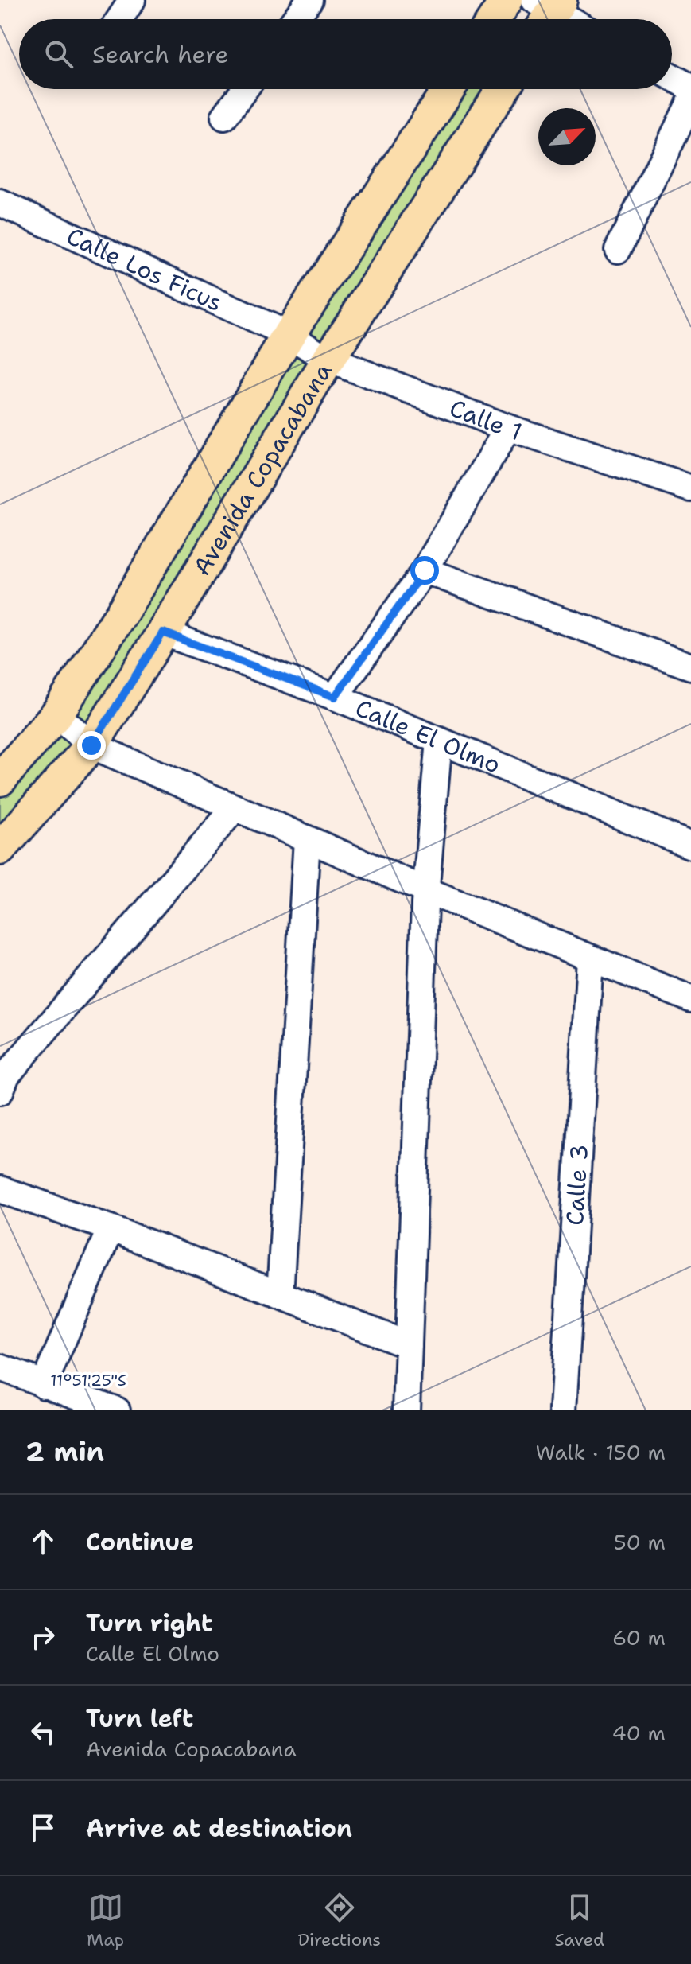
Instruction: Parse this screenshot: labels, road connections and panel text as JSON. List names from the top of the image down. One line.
{"streets":{"main road":["Avenida Copacabana"],"street":["Calle Los Ficus","Calle 1","Calle El Olmo","Calle 3"]},"crossings":[["Calle Los Ficus","Calle 1"],["Calle Los Ficus","Avenida Copacabana"],["Calle 1","Avenida Copacabana"],["Avenida Copacabana","Calle El Olmo"]],"north":"top right","page":{"search":"Search here","heading":["2 min","Walk · 150 m"],"list":[["Continue","50 m"],["Turn right","Calle El Olmo","60 m"],["Turn left","Avenida Copacabana","40 m"],"Arrive at destination"],"nav":["Map","Directions","Saved"]},"coordinates":["11°51'25\"S"]}
